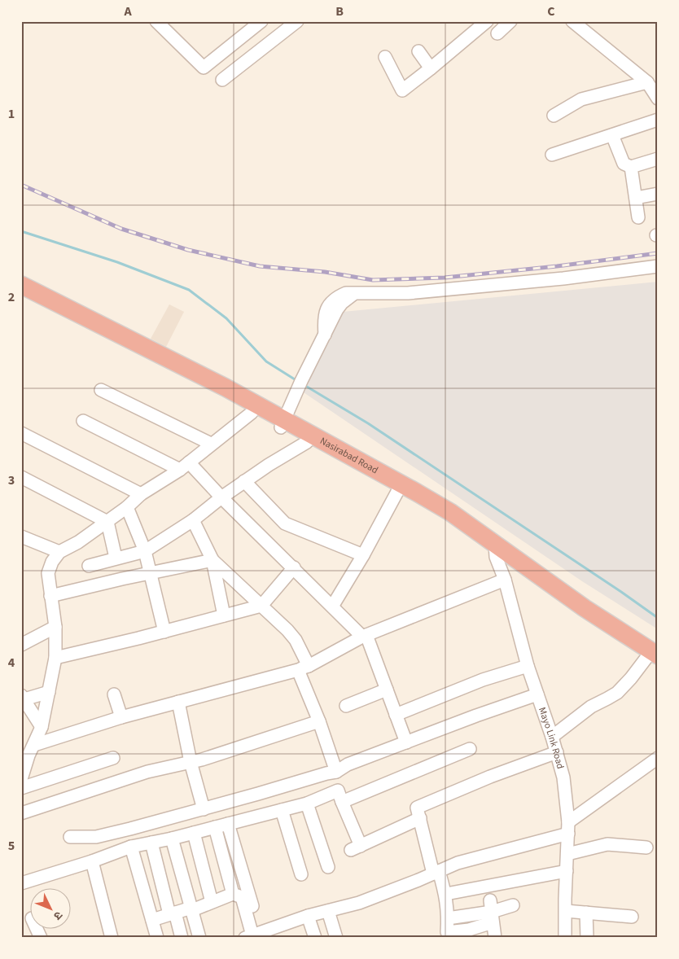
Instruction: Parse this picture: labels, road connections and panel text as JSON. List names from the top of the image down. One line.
{"streets":{"highway":["Nasirabad Road"],"street":["Mayo Link Road"]},"crossings":[["Nasirabad Road","Mayo Link Road"]],"north":"bottom right","grid":{"columns":["A","B","C"],"rows":["1","2","3","4","5"]}}
